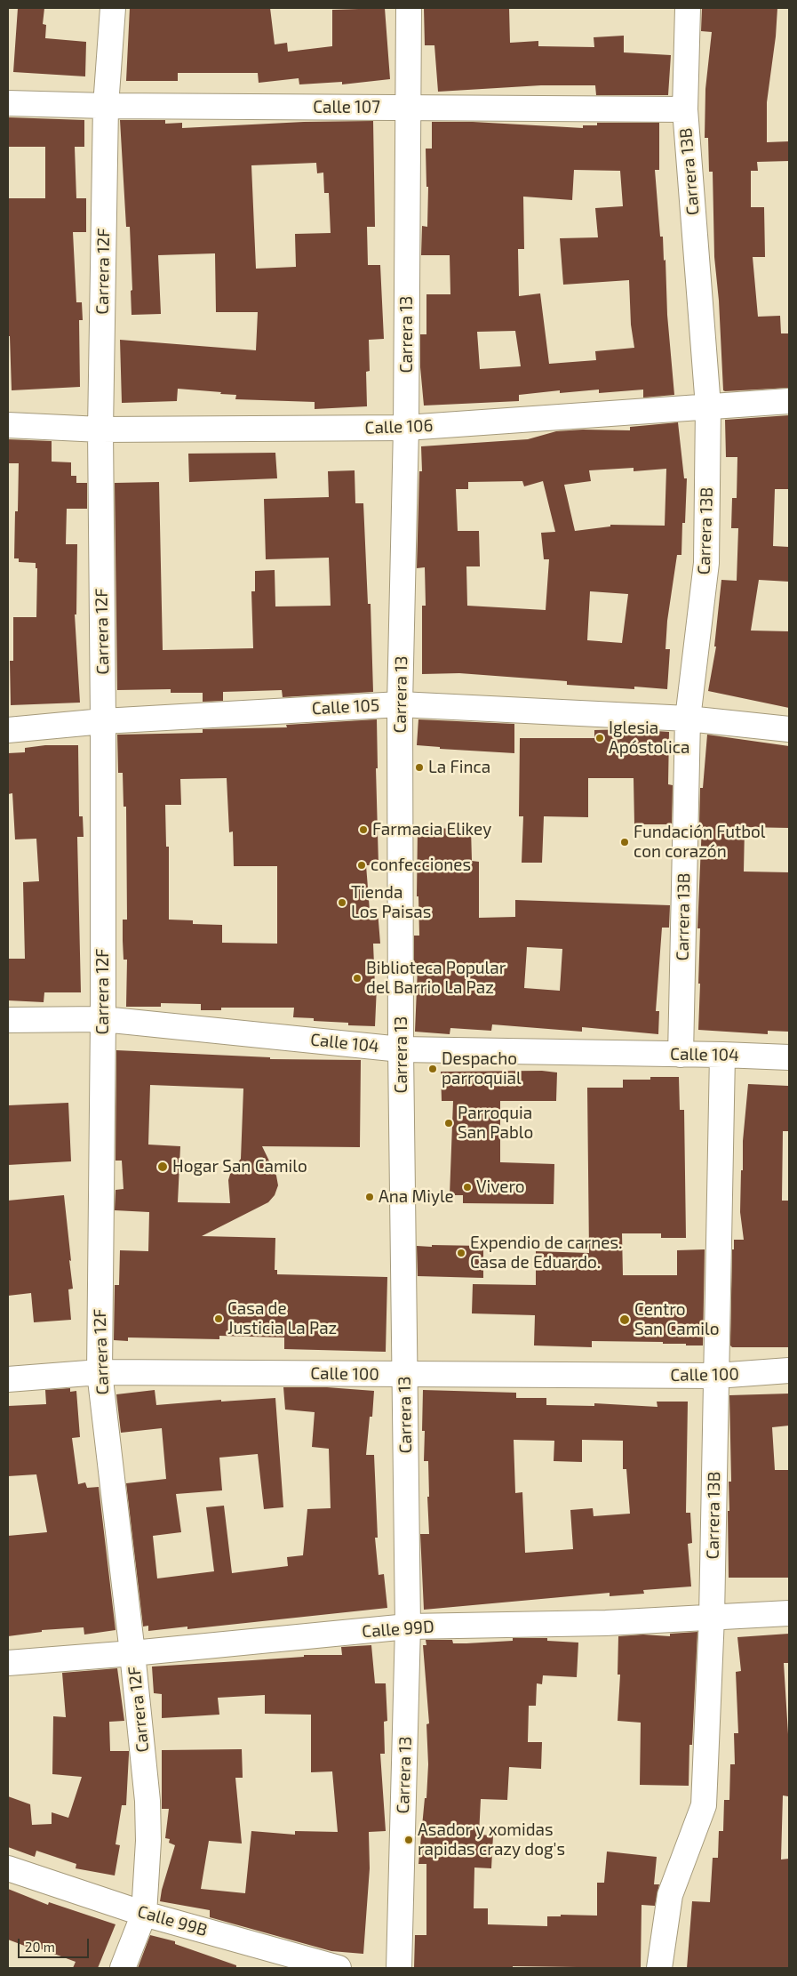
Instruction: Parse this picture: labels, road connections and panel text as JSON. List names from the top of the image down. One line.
{"streets":{"street":["Calle 107","Carrera 13B","Carrera 12F","Carrera 13","Calle 106","Calle 105","Calle 104","Calle 100","Calle 99D","Calle 99B"]},"crossings":[["Calle 107","Carrera 13B"],["Calle 107","Carrera 12F"],["Calle 107","Carrera 13"],["Carrera 13B","Calle 106"],["Carrera 13B","Calle 105"],["Carrera 13B","Calle 104"],["Carrera 13B","Calle 100"],["Carrera 13B","Calle 99D"],["Carrera 12F","Calle 106"],["Carrera 12F","Calle 105"],["Carrera 12F","Calle 104"],["Carrera 12F","Calle 100"],["Carrera 12F","Calle 99D"],["Carrera 12F","Calle 99B"],["Carrera 13","Calle 106"],["Carrera 13","Calle 105"],["Carrera 13","Calle 104"],["Carrera 13","Calle 100"],["Carrera 13","Calle 99D"]],"places":["Iglesia Apóstolica","La Finca","Farmacia Elikey","Fundación Futbol con corazón","confecciones","Tienda Los Paisas","Biblioteca Popular del Barrio La Paz","Despacho parroquial","Parroquia San Pablo","Hogar San Camilo","Vivero","Ana Miyle","Expendio de carnes. Casa de Eduardo.","Casa de Justicia La Paz","Centro San Camilo","Asador y xomidas rapidas crazy dog's"],"scale_bar":"20 m"}
